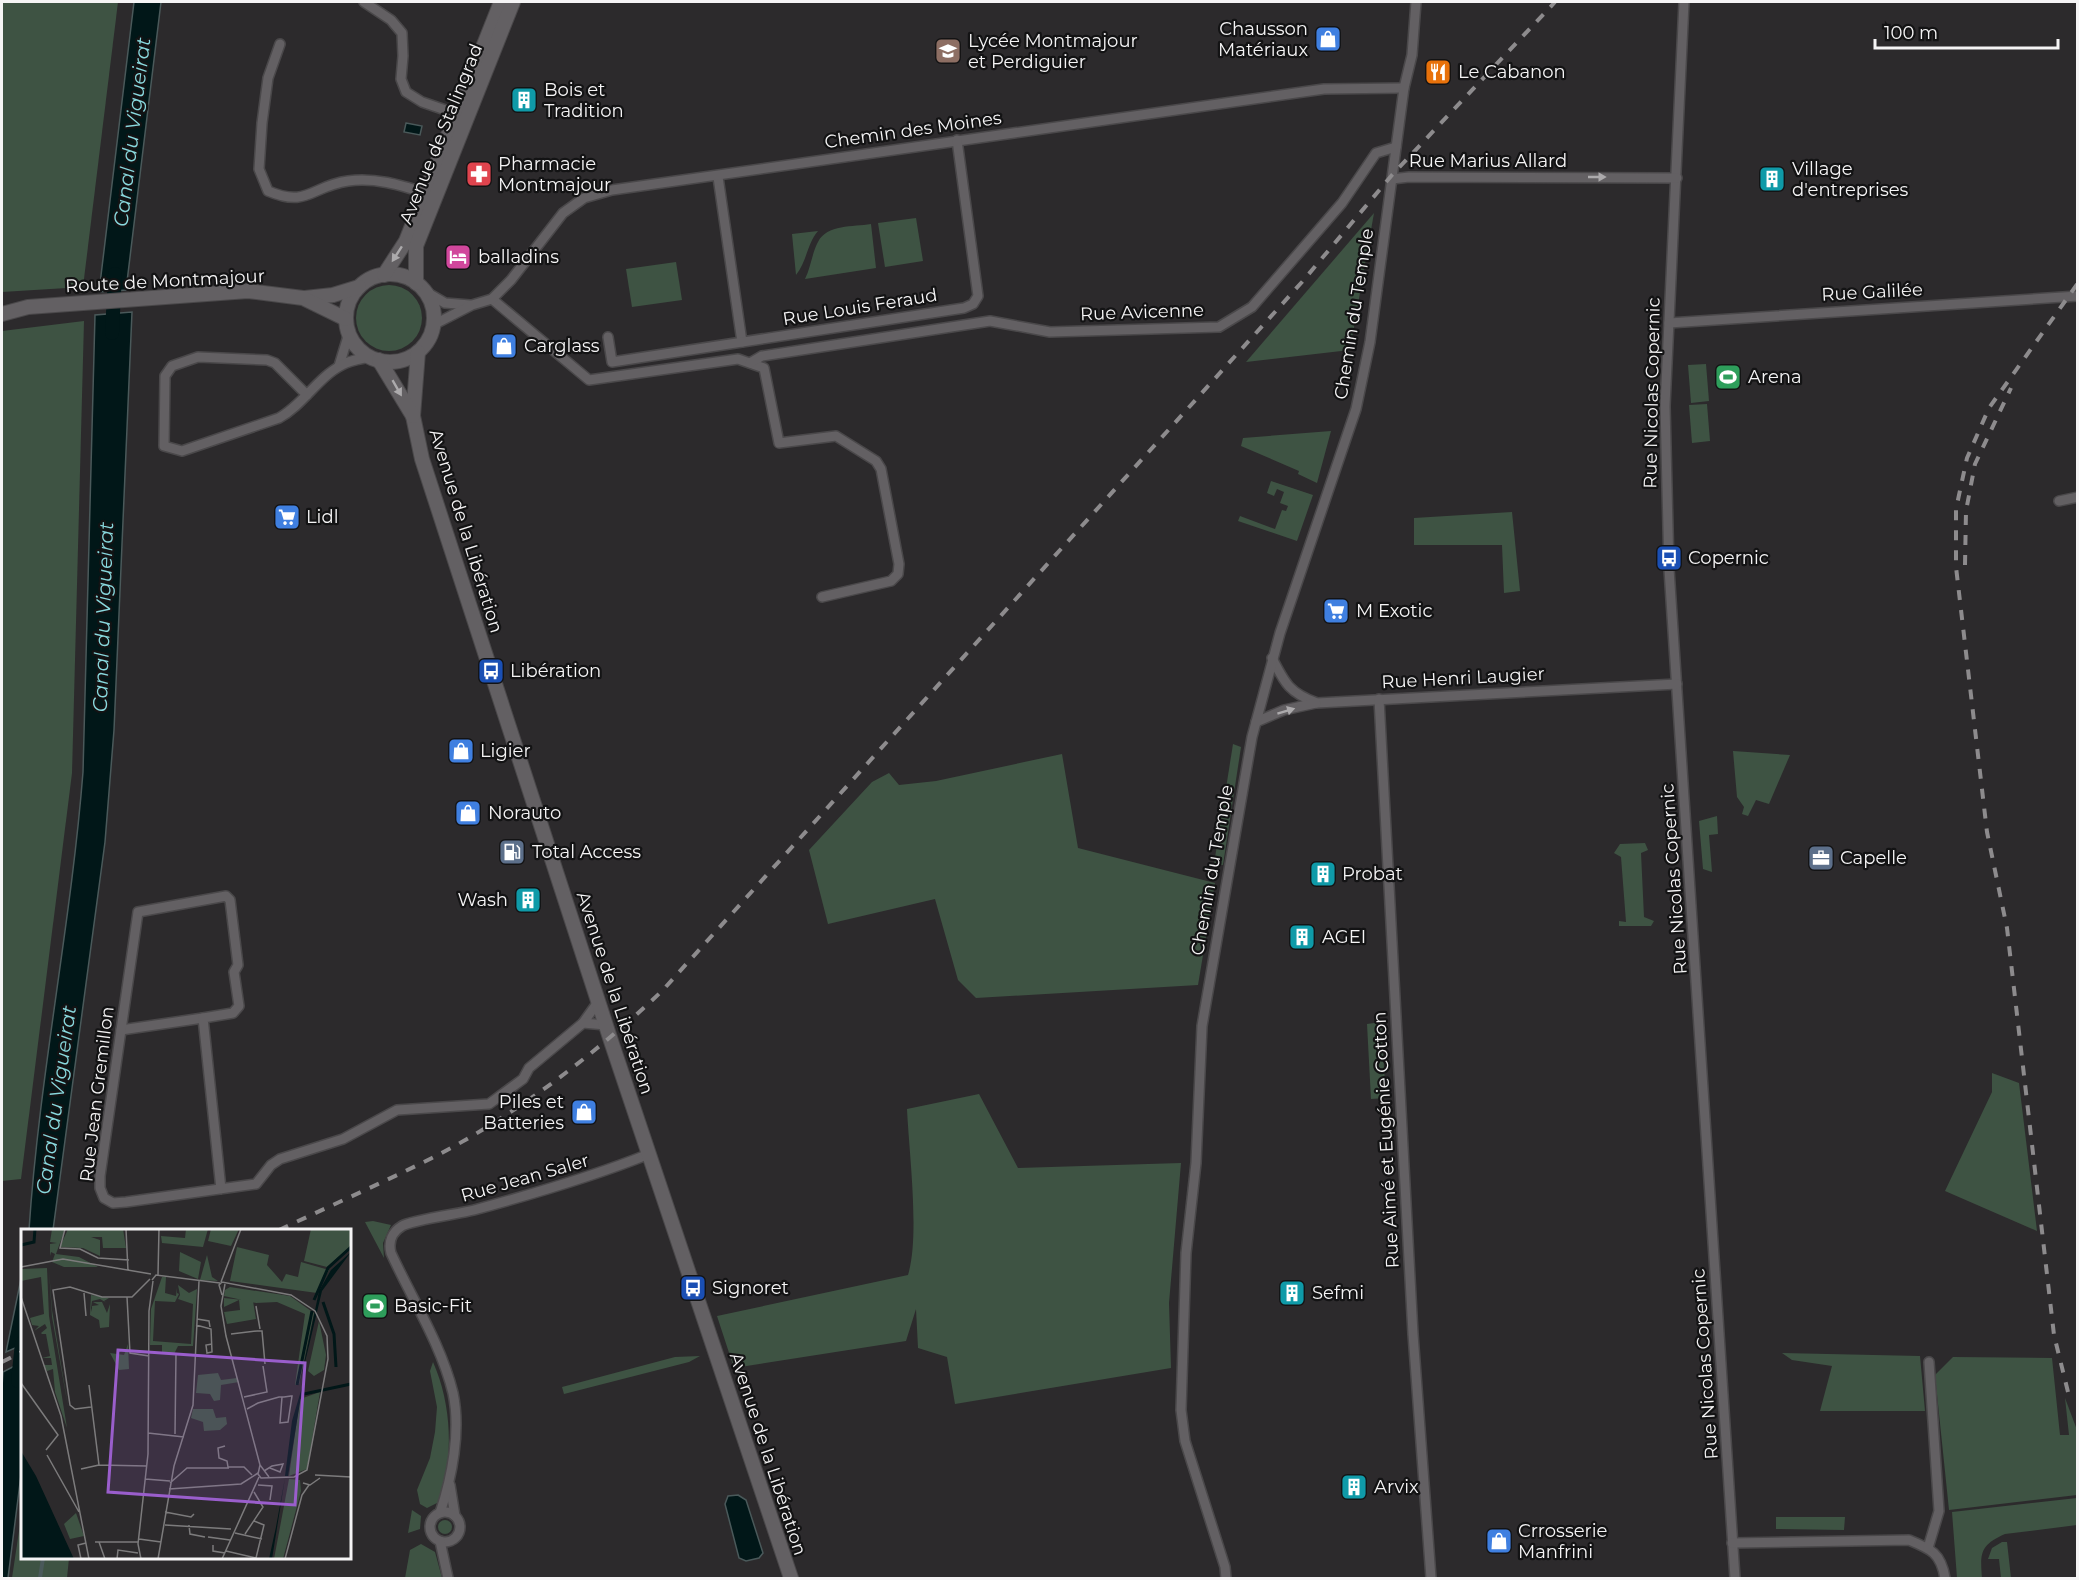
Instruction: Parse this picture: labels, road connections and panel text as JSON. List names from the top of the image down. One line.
{"streets":{"main road":["Avenue de Stalingrad","Route de Montmajour","Avenue de la Libération"],"street":["Chemin des Moines","Rue Marius Allard","Rue Galilée","Rue Louis Feraud","Rue Avicenne","Chemin du Temple","Rue Nicolas Copernic","Rue Henri Laugier","Rue Jean Gremillon","Rue Aimé et Eugénie Cotton","Rue Jean Saler"]},"crossings":[["Chemin des Moines","Avenue de Stalingrad"],["Chemin des Moines","Rue Marius Allard"],["Chemin des Moines","Route de Montmajour"],["Chemin des Moines","Rue Louis Feraud"],["Chemin des Moines","Avenue de la Libération"],["Avenue de Stalingrad","Route de Montmajour"],["Avenue de Stalingrad","Avenue de la Libération"],["Rue Marius Allard","Rue Avicenne"],["Rue Marius Allard","Chemin du Temple"],["Rue Marius Allard","Rue Nicolas Copernic"],["Route de Montmajour","Avenue de la Libération"],["Rue Galilée","Rue Nicolas Copernic"],["Chemin du Temple","Rue Henri Laugier"],["Rue Nicolas Copernic","Rue Henri Laugier"],["Avenue de la Libération","Rue Jean Saler"],["Rue Henri Laugier","Rue Aimé et Eugénie Cotton"]],"one_way":["Rue Marius Allard"],"water":["Canal du Vigueirat"],"places":{"shop":["Chausson Matériaux","Carglass","Ligier","Norauto","Piles et Batteries","Crrosserie Manfrini"],"school or university":["Lycée Montmajour et Perdiguier"],"restaurant":["Le Cabanon"],"building":["Bois et Tradition","Village d'entreprises","Probat","Wash","AGEI","Sefmi","Arvix"],"pharmacy":["Pharmacie Montmajour"],"hotel":["balladins"],"sports":["Arena","Basic-Fit"],"supermarket":["Lidl","M Exotic"],"bus stop":["Copernic","Libération","Signoret"],"fuel station":["Total Access"],"office":["Capelle"]},"scale_bar":"100 m"}
